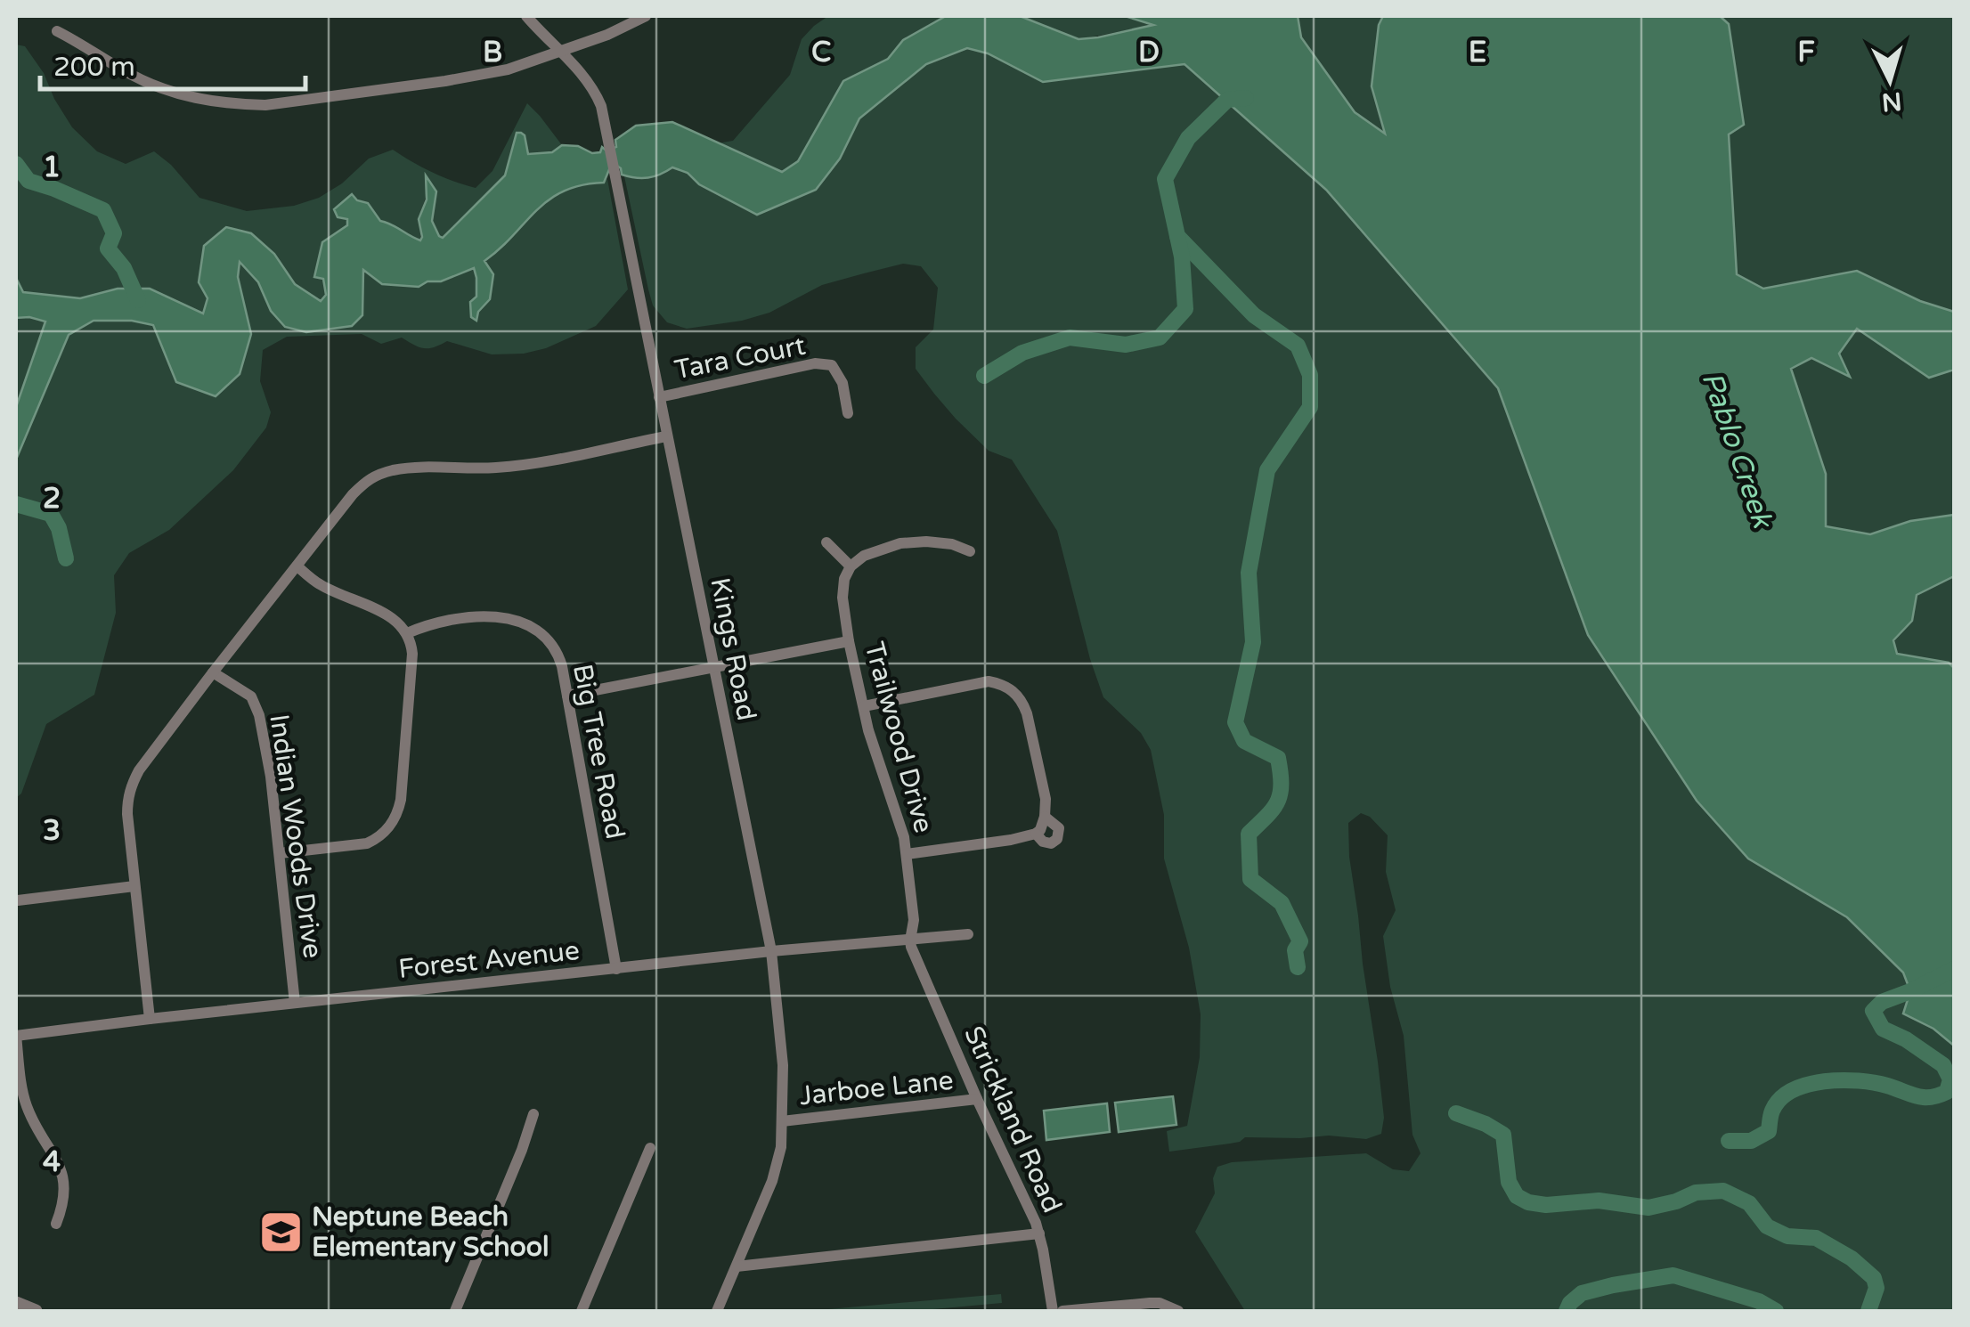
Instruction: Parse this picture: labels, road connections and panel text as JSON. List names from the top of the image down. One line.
{"streets":{"street":["Tara Court","Kings Road","Trailwood Drive","Big Tree Road","Indian Woods Drive","Forest Avenue","Jarboe Lane","Strickland Road"]},"crossings":[["Tara Court","Kings Road"],["Kings Road","Forest Avenue"],["Kings Road","Jarboe Lane"],["Kings Road","Strickland Road"],["Trailwood Drive","Forest Avenue"],["Trailwood Drive","Strickland Road"],["Big Tree Road","Forest Avenue"],["Indian Woods Drive","Forest Avenue"],["Forest Avenue","Strickland Road"],["Jarboe Lane","Strickland Road"]],"water":["Pablo Creek"],"places":{"school or university":["Neptune Beach Elementary School"]},"scale_bar":"200 m","north":"bottom","grid":{"columns":["B","C","D","E","F"],"rows":["1","2","3","4"]}}
